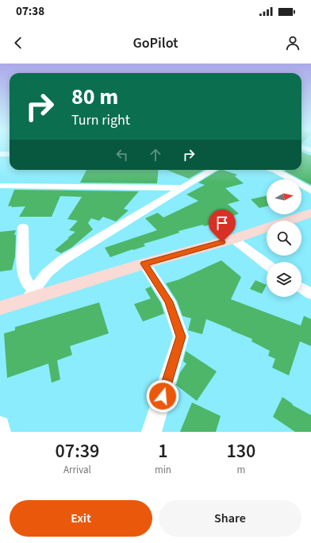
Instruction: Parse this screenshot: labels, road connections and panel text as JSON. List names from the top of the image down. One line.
{"north":"right","page":{"status":"07:38","header":"GoPilot","turn":["80 m","Turn right"],"eta":["07:39","Arrival","1","min","130","m"],"buttons":["Exit","Share"]}}
